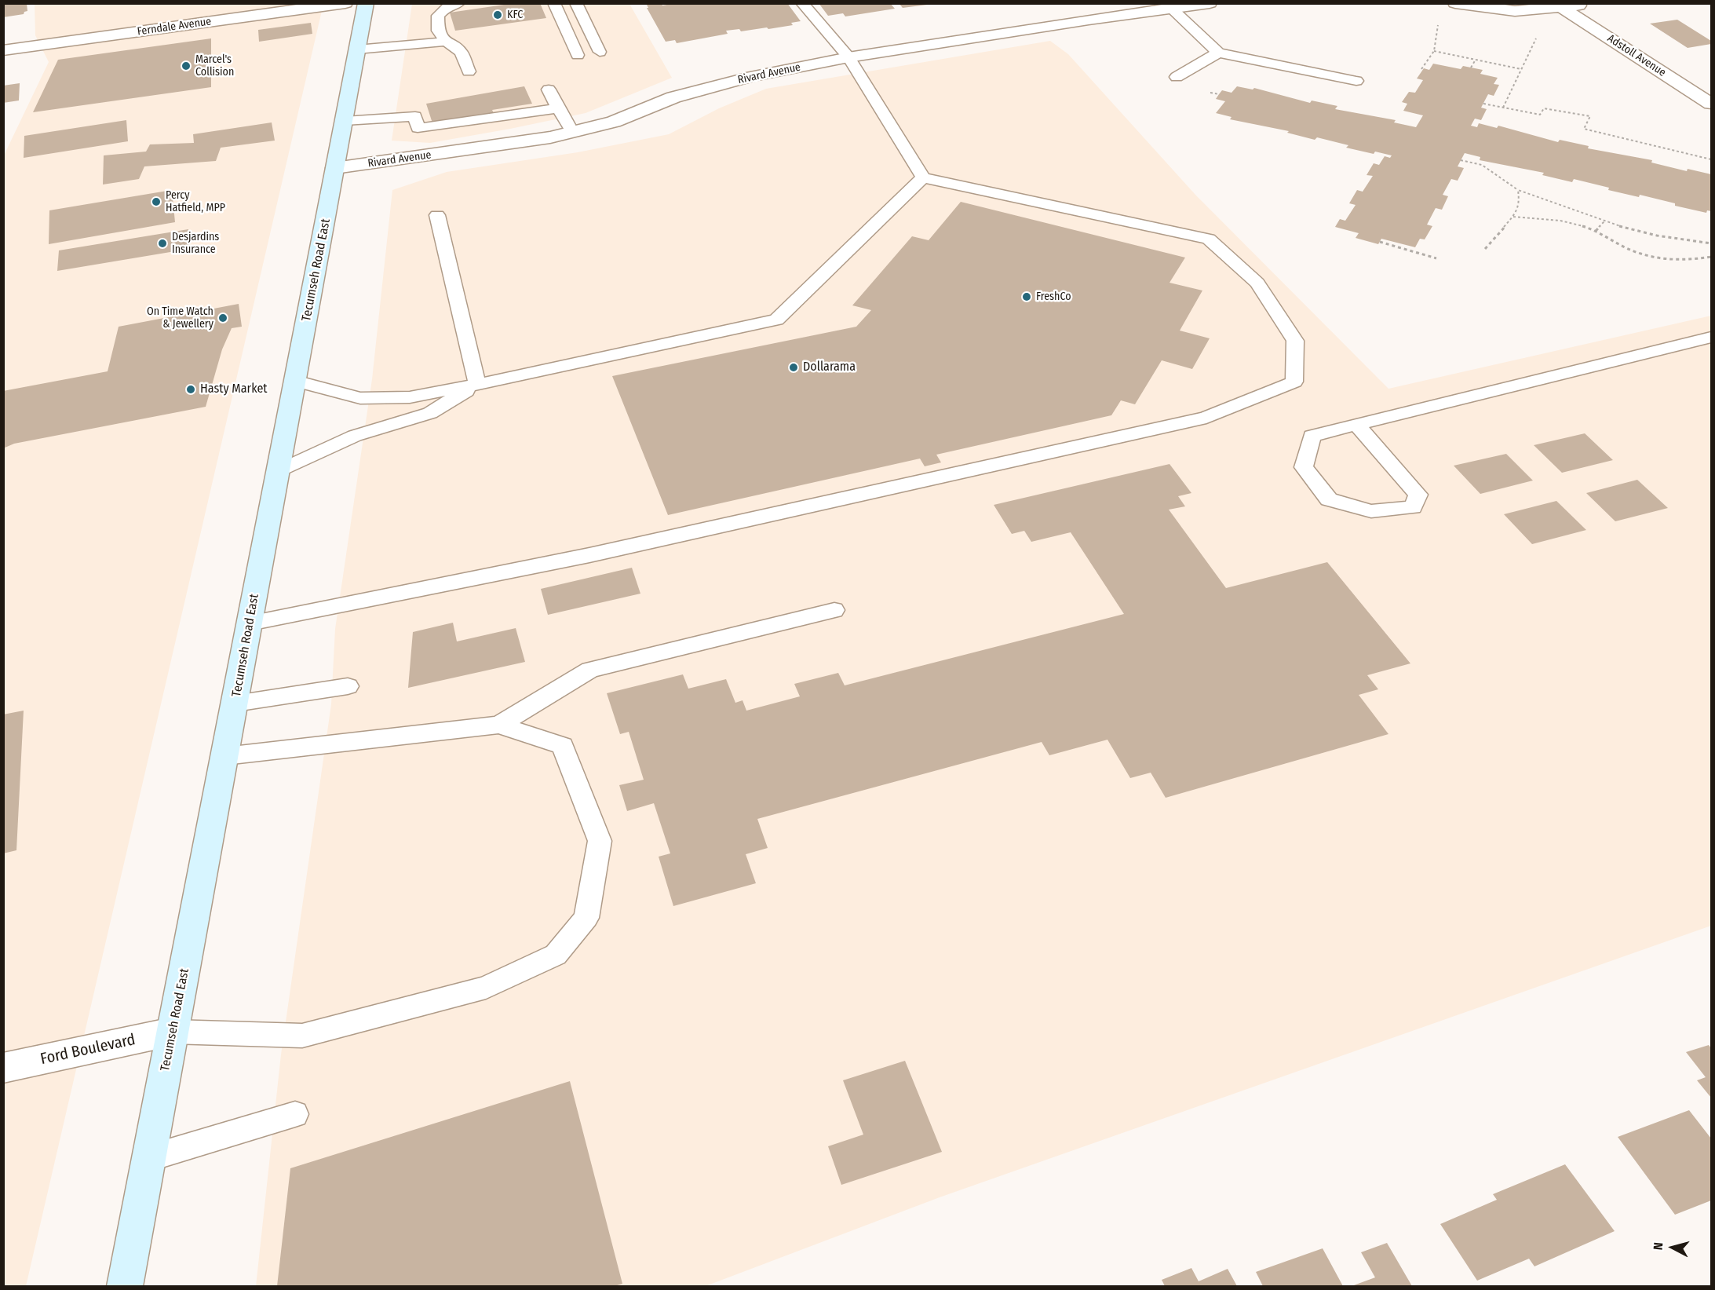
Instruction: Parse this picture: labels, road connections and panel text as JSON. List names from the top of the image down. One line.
{"streets":{"main road":["Tecumseh Road East"],"street":["Ferndale Avenue","Adstoll Avenue","Rivard Avenue","Ford Boulevard"]},"crossings":[["Rivard Avenue","Tecumseh Road East"],["Tecumseh Road East","Ford Boulevard"]],"places":["KFC","Marcel's Collision","Percy Hatfield, MPP","Desjardins Insurance","FreshCo","On Time Watch & Jewellery","Dollarama","Hasty Market"],"north":"left"}
